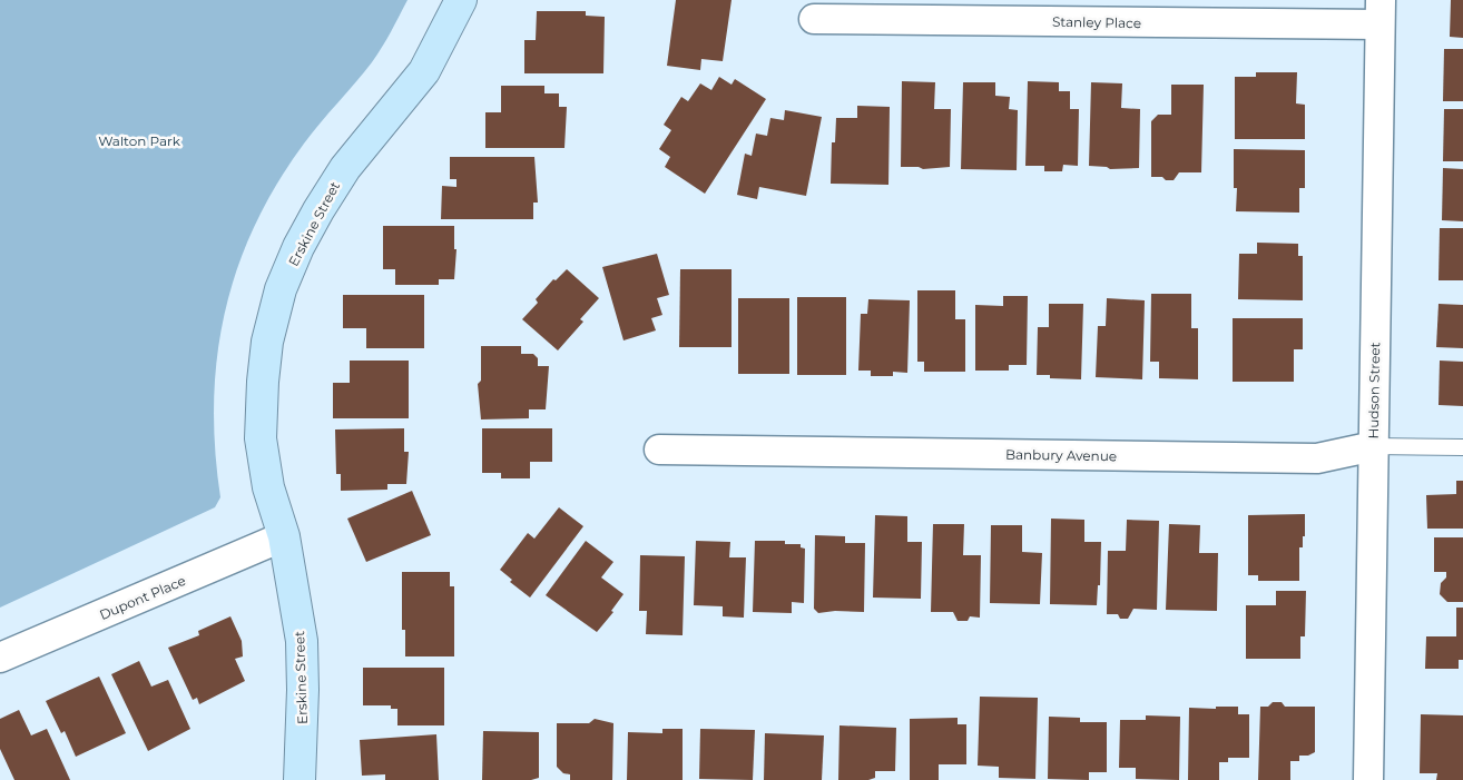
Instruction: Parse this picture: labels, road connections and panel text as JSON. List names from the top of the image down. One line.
{"streets":{"street":["Stanley Place","Erskine Street","Hudson Street","Banbury Avenue","Dupont Place"]},"crossings":[["Stanley Place","Hudson Street"],["Erskine Street","Dupont Place"],["Hudson Street","Banbury Avenue"]],"parks":["Walton Park"]}
